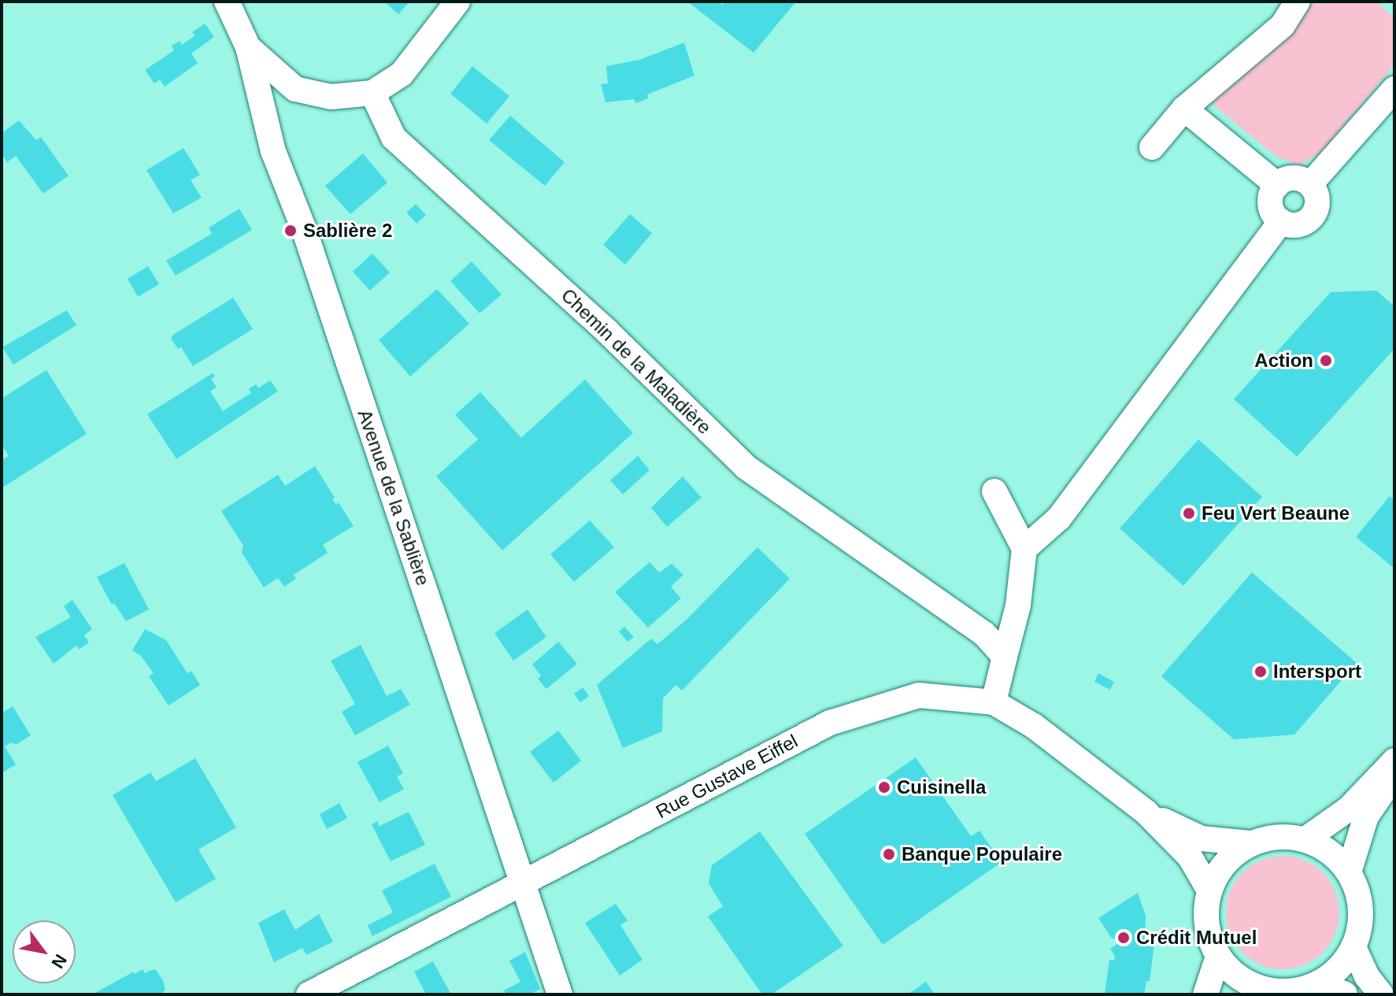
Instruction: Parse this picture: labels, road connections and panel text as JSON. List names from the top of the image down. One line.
{"streets":{"street":["Chemin de la Maladière","Avenue de la Sablière","Rue Gustave Eiffel"]},"crossings":[["Avenue de la Sablière","Rue Gustave Eiffel"]],"places":["Sablière 2","Action","Feu Vert Beaune","Intersport","Cuisinella","Banque Populaire","Crédit Mutuel"],"north":"bottom right"}
